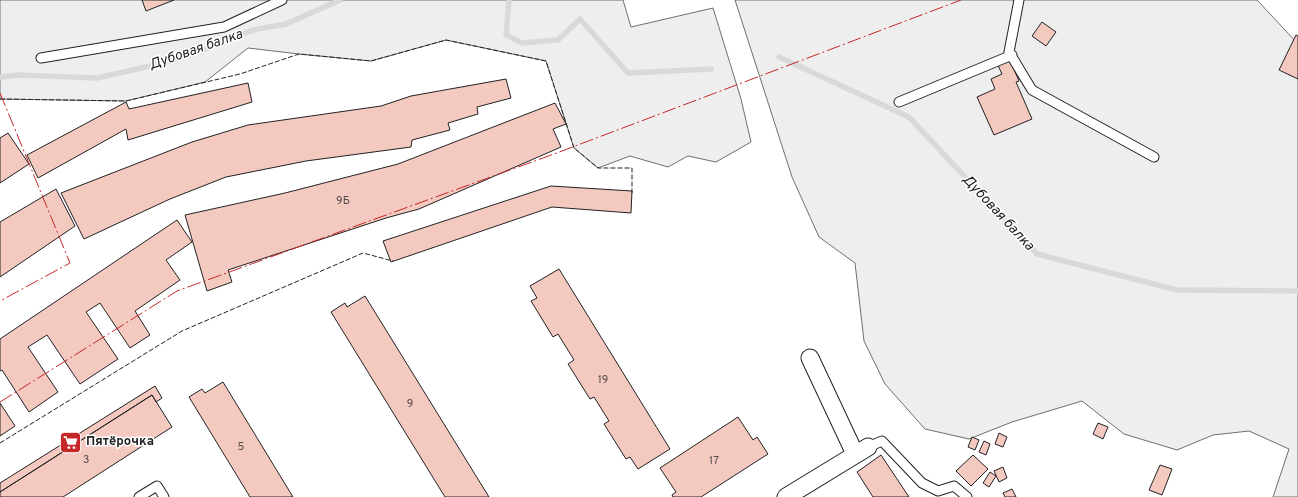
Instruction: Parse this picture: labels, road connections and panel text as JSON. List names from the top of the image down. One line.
{"water":["Дубовая балка"],"places":{"supermarket":["Пятёрочка"]},"house_numbers":["9Б","19","9","5","3","17"]}
